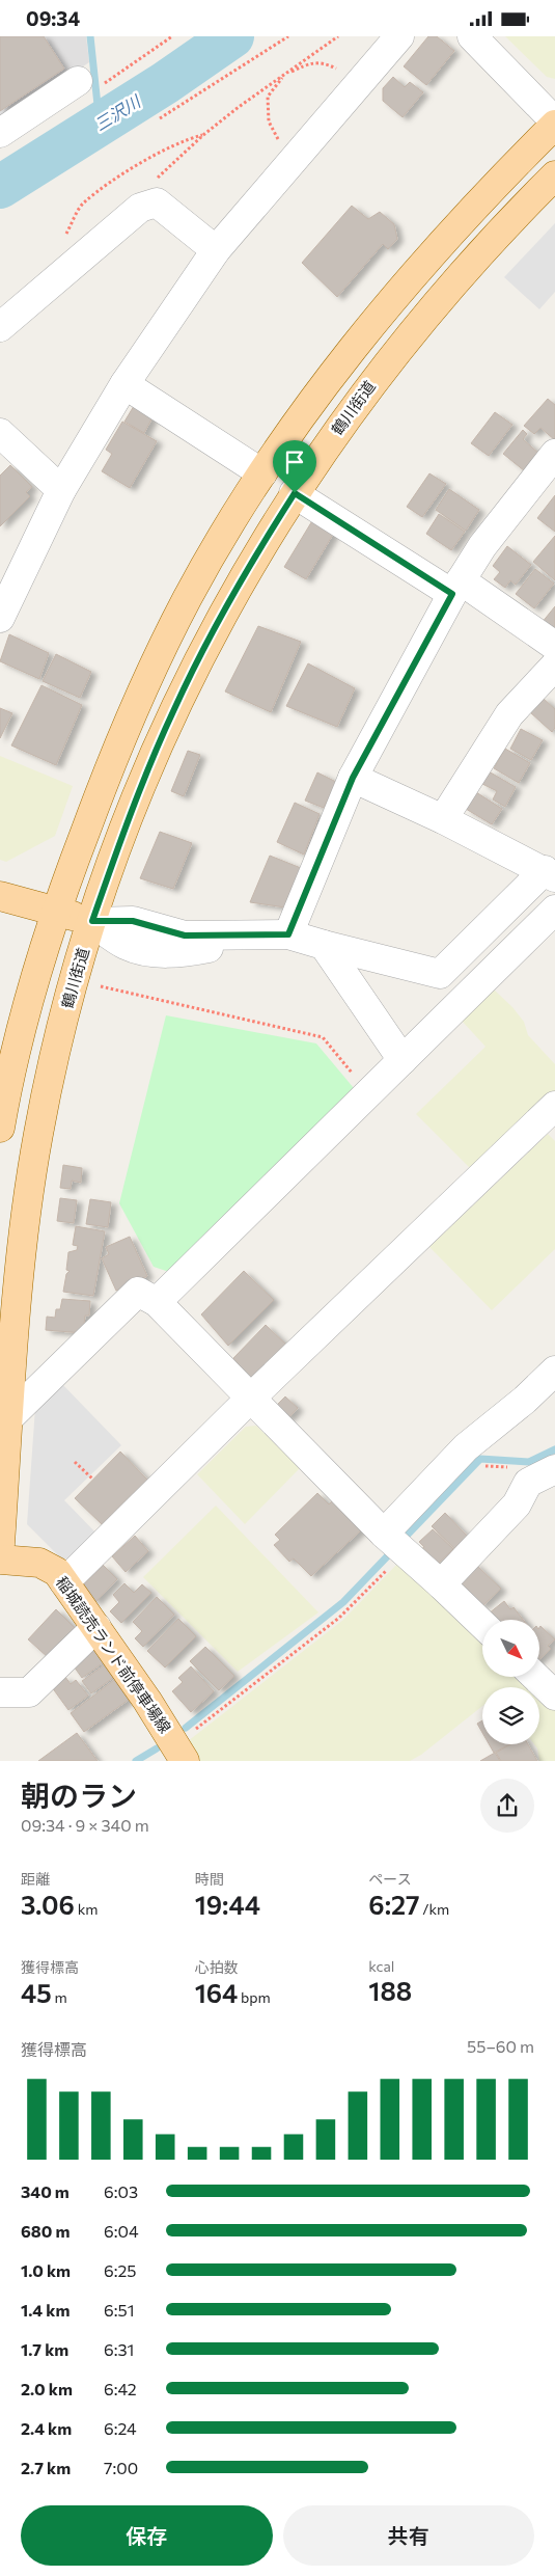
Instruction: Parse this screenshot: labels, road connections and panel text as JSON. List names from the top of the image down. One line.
{"streets":{"main road":["鶴川街道","稲城読売ランド前停車場線"]},"water":["三沢川"],"north":"bottom right","page":{"status":"09:34","heading":["朝のラン","09:34 · 9 × 340 m"],"stats":[["距離","3.06 km"],["時間","19:44"],["ペース","6:27 /km"],["獲得標高","45 m"],["心拍数","164 bpm"],["kcal","188"]],"chart":["獲得標高","55–60 m"],"list":[{"name":"340 m","note":"6:03"},{"name":"680 m","note":"6:04"},{"name":"1.0 km","note":"6:25"},{"name":"1.4 km","note":"6:51"},{"name":"1.7 km","note":"6:31"},{"name":"2.0 km","note":"6:42"},{"name":"2.4 km","note":"6:24"},{"name":"2.7 km","note":"7:00"}],"buttons":["保存","共有"]}}
